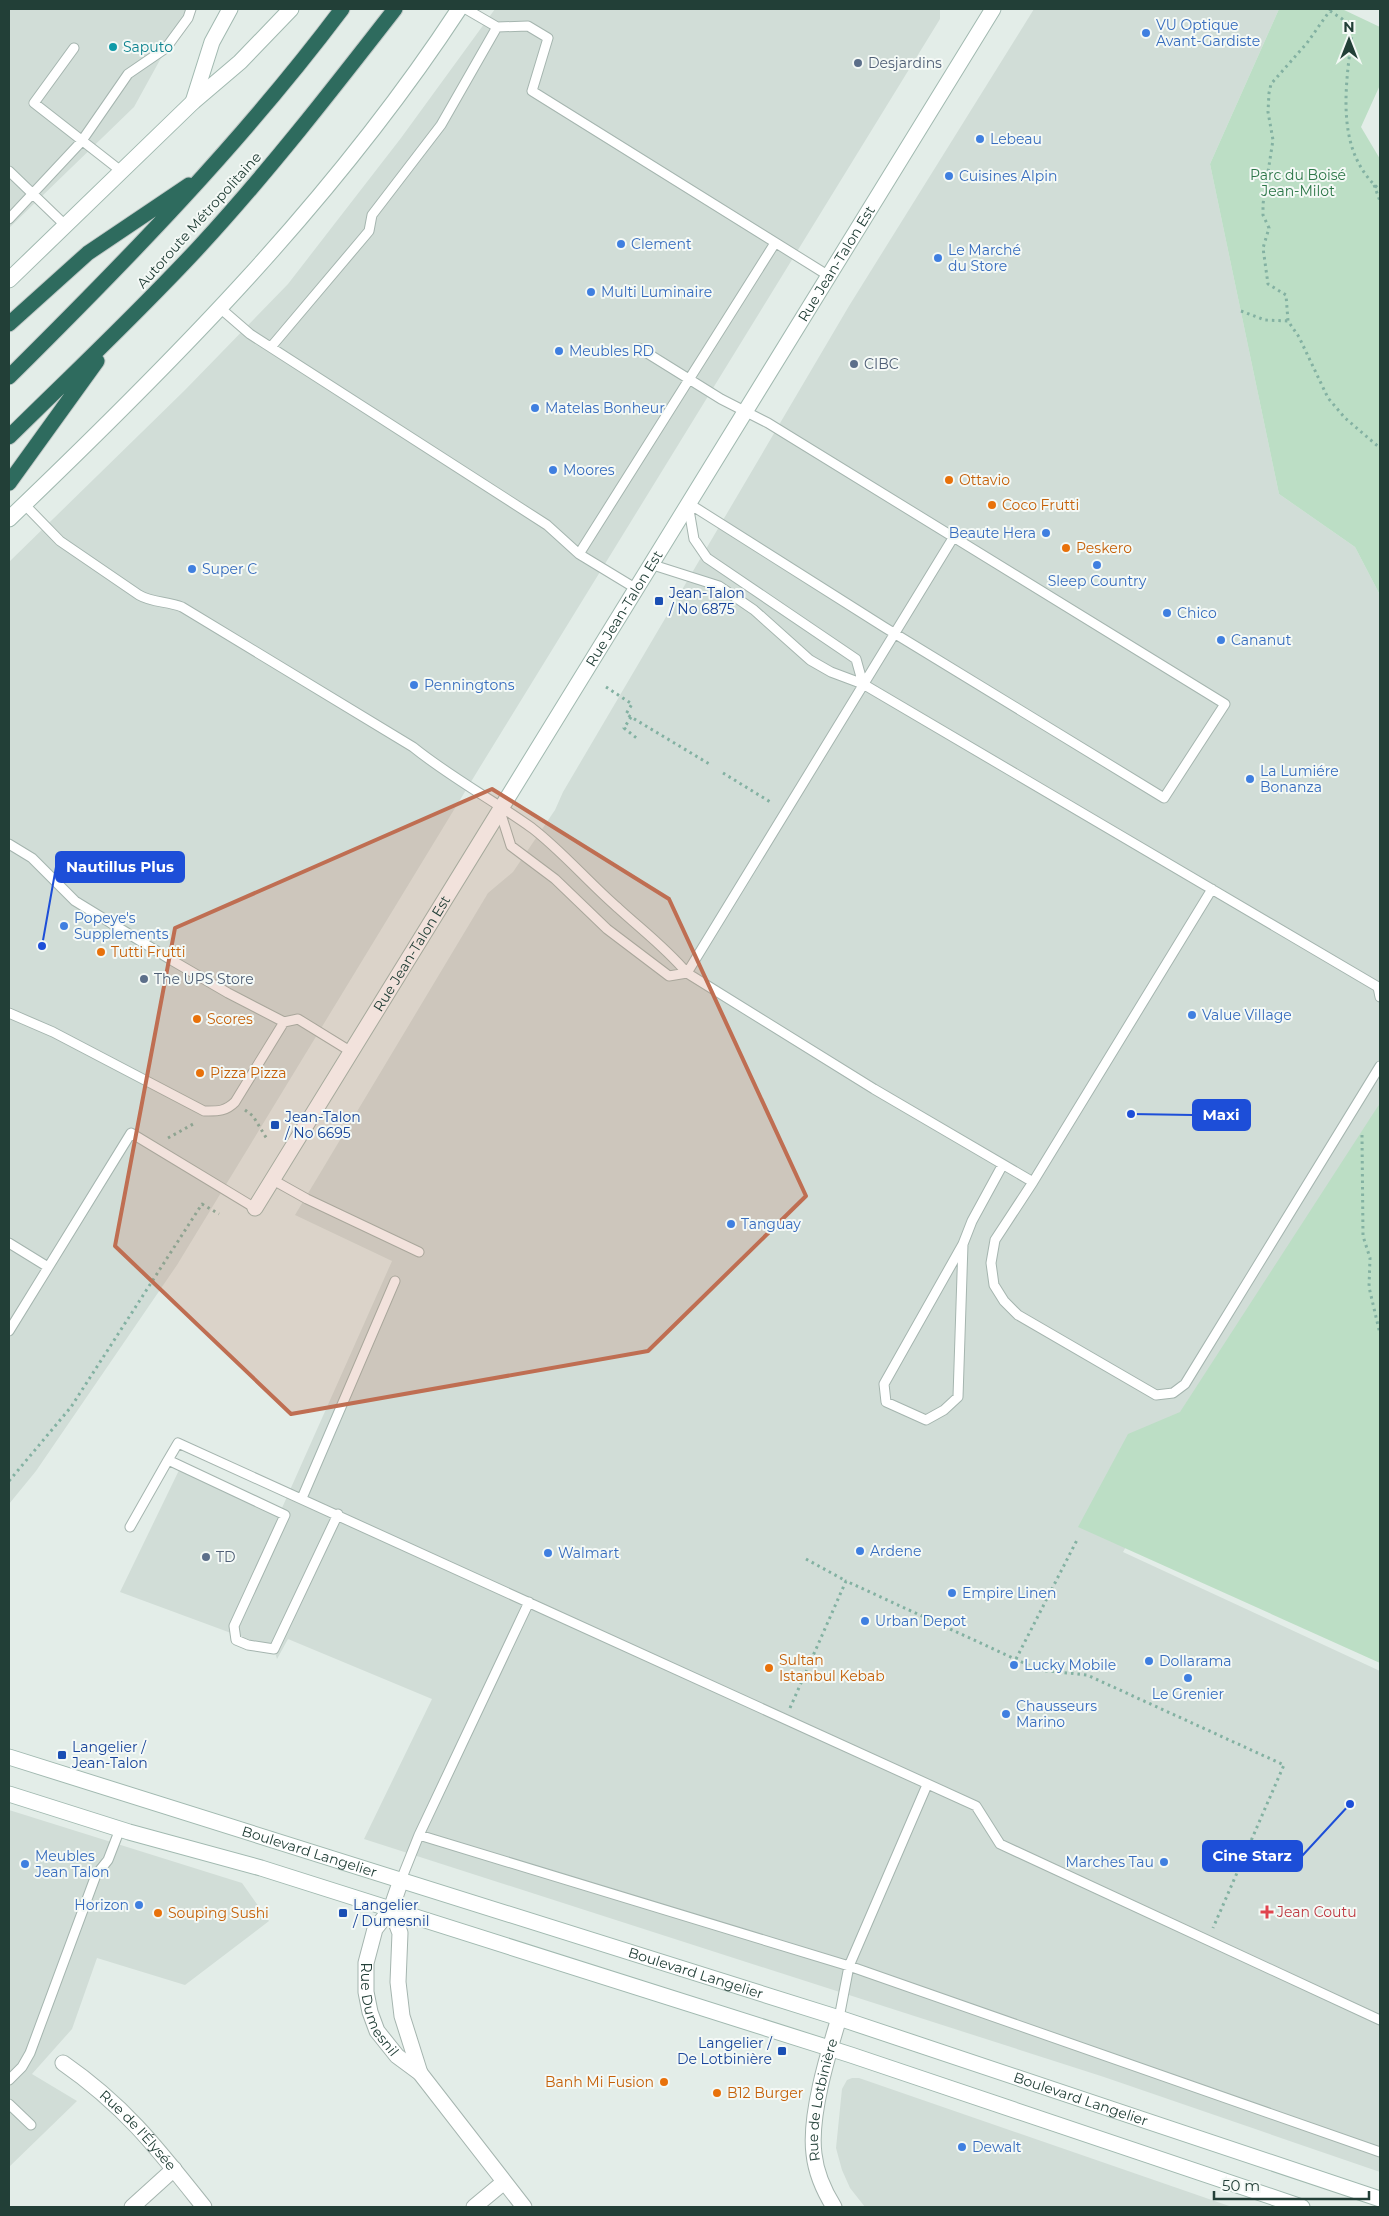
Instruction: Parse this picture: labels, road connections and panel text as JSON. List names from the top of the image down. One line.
{"streets":{"highway":["Autoroute Métropolitaine"],"main road":["Rue Jean-Talon Est","Boulevard Langelier","Rue Dumesnil","Rue de Lotbinière","Rue de l'Élysée"]},"crossings":[["Boulevard Langelier","Rue Dumesnil"],["Boulevard Langelier","Rue de Lotbinière"]],"parks":["Parc du Boisé Jean-Milot"],"places":{"other":["VU Optique Avant-Gardiste","Saputo","Desjardins","Lebeau","Cuisines Alpin","Clement","Le Marché du Store","Multi Luminaire","Meubles RD","CIBC","Matelas Bonheur","Moores","Ottavio","Coco Frutti","Beaute Hera","Peskero","Sleep Country","Super C","Chico","Cananut","Penningtons","La Lumiére Bonanza","Popeye's Supplements","Nautillus Plus","Tutti Frutti","The UPS Store","Value Village","Scores","Pizza Pizza","Maxi","Tanguay","Ardene","Walmart","TD","Empire Linen","Urban Depot","Dollarama","Lucky Mobile","Sultan Istanbul Kebab","Le Grenier","Chausseurs Marino","Cine Starz","Marches Tau","Meubles Jean Talon","Horizon","Souping Sushi","Banh Mi Fusion","B12 Burger","Dewalt"],"transit":["Jean-Talon / No 6875","Jean-Talon / No 6695","Langelier / Jean-Talon","Langelier / Dumesnil","Langelier / De Lotbinière"],"health":["Jean Coutu"]},"scale_bar":"50 m","north":"top"}
